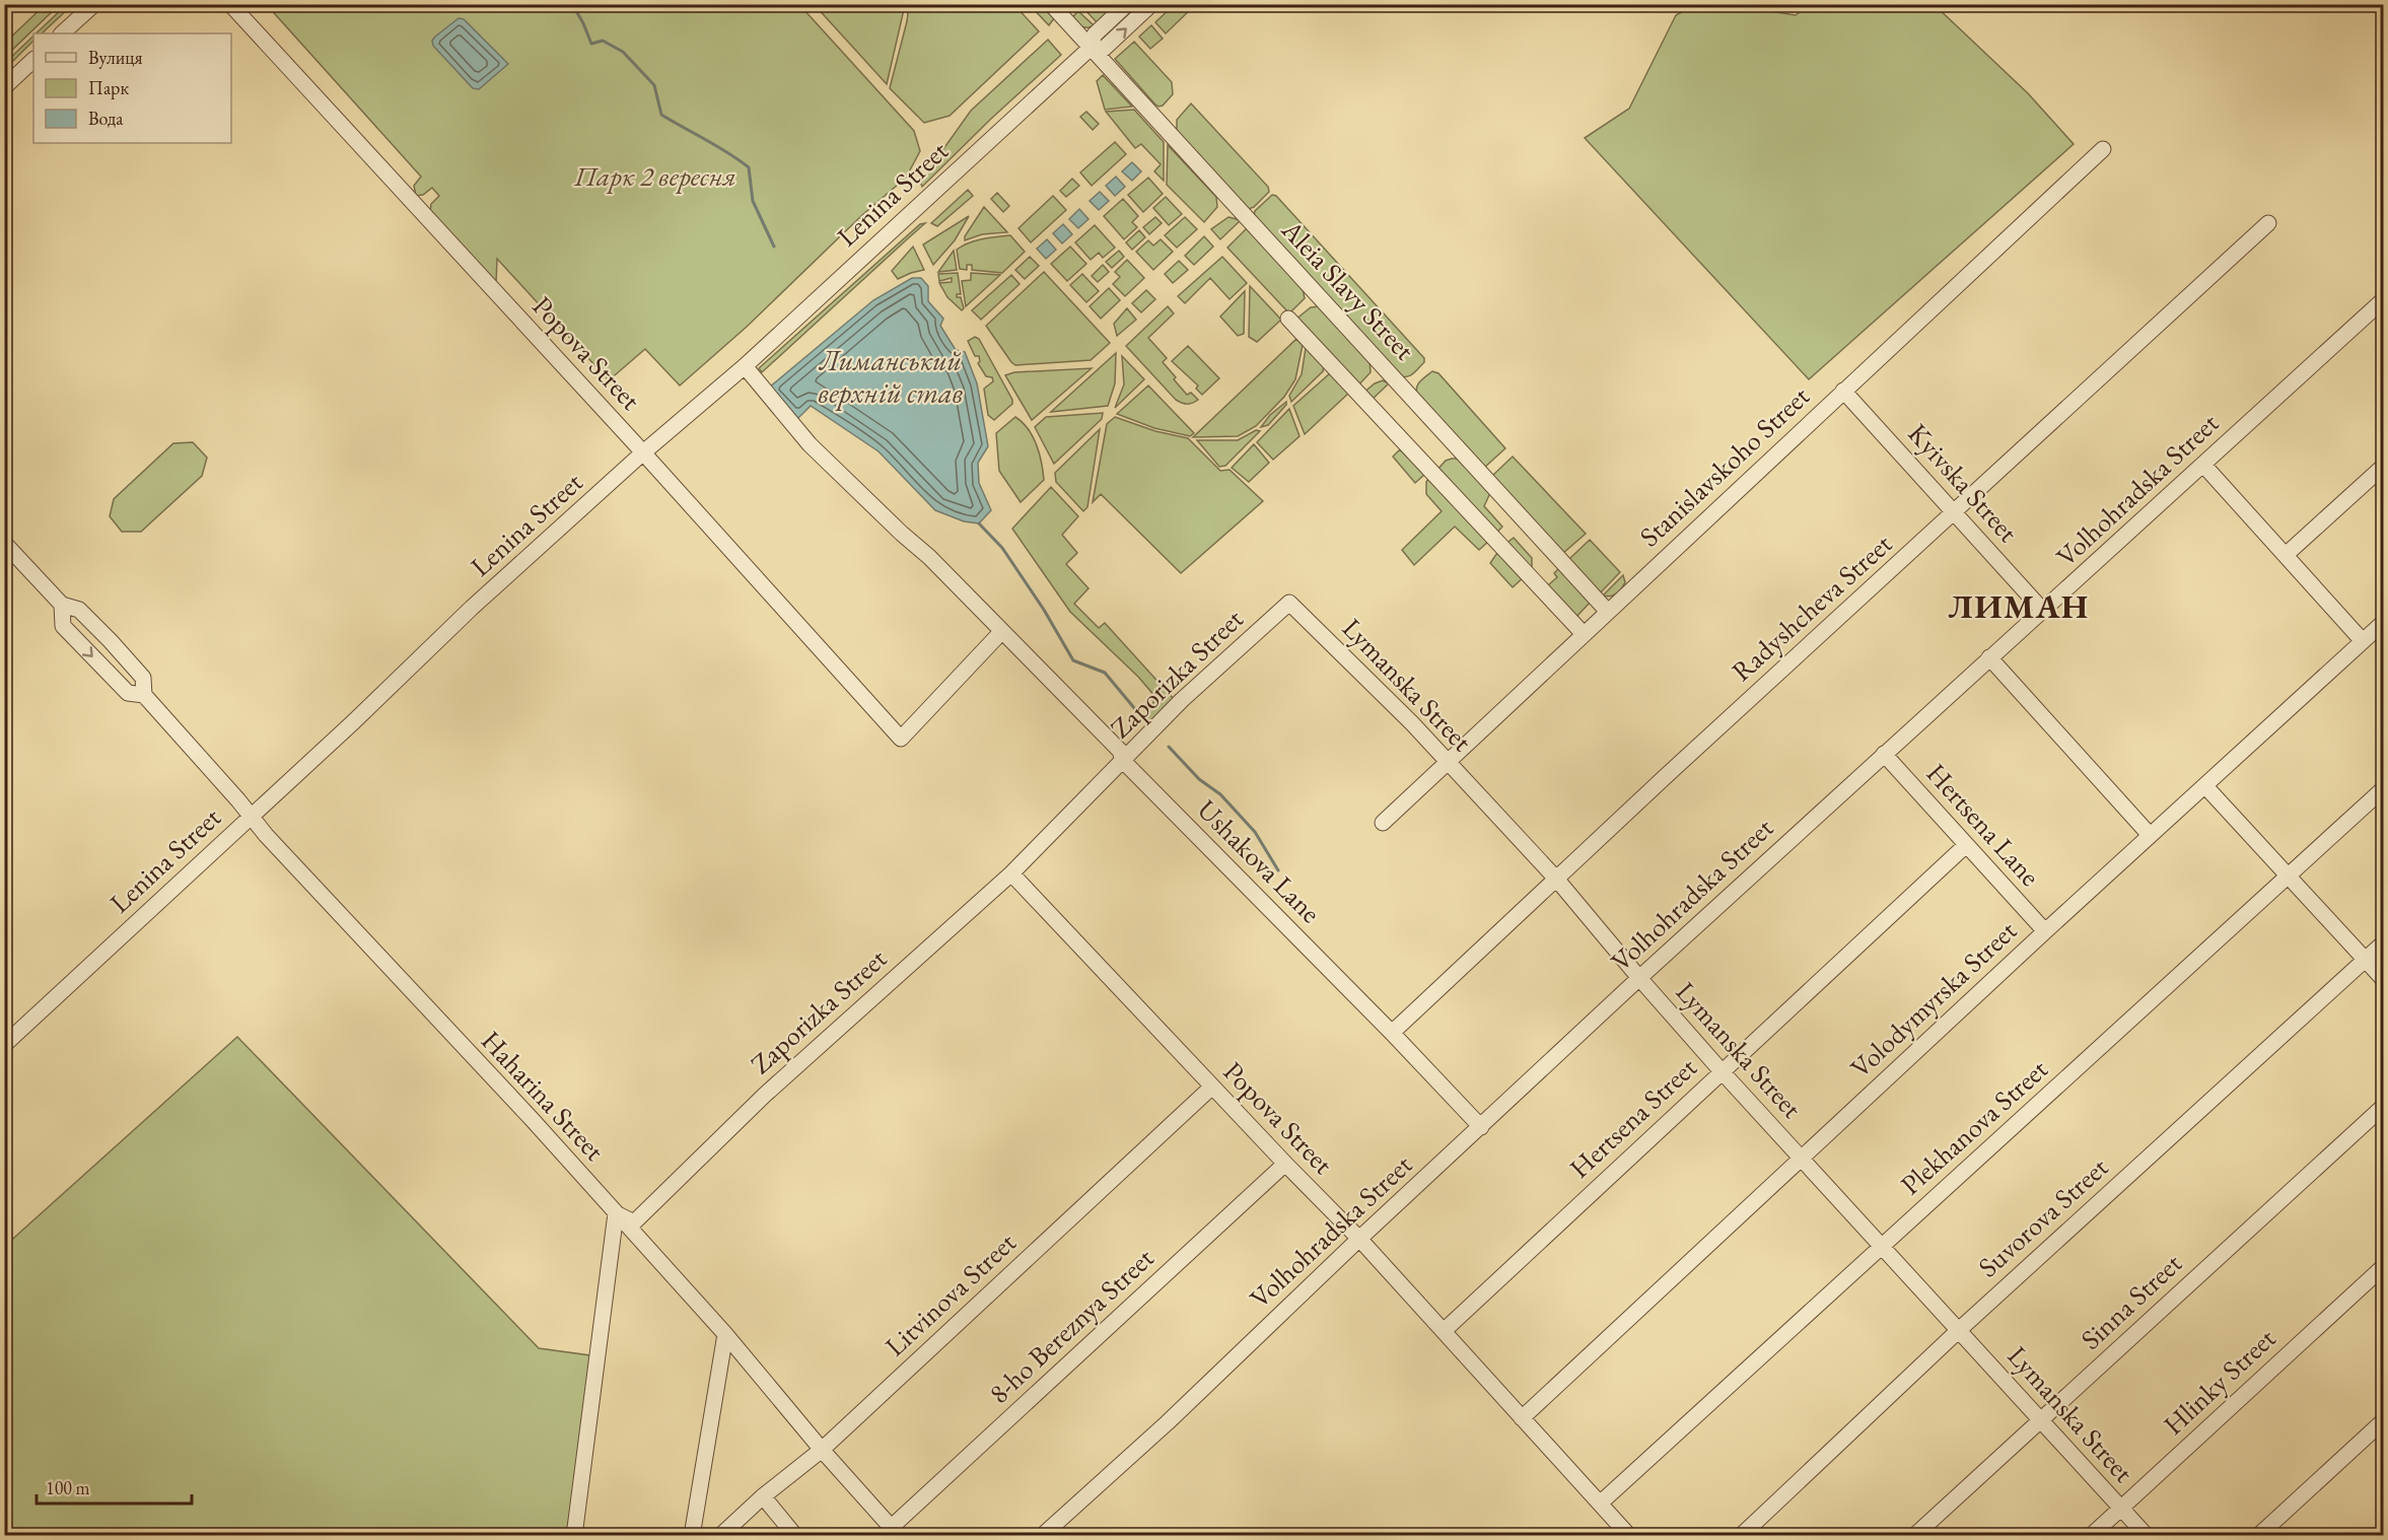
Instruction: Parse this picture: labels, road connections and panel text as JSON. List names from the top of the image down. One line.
{"streets":{"street":["Lenina Street","Aleia Slavy Street","Popova Street","Stanislavskoho Street","Kyivska Street","Volhohradska Street","Radyshcheva Street","Zaporizka Street","Lymanska Street","Hertsena Lane","Ushakova Lane","Volodymyrska Street","Haharina Street","Hertsena Street","Plekhanova Street","Suvorova Street","Litvinova Street","Sinna Street","8-ho Bereznya Street","Hlinky Street"]},"crossings":[["Lenina Street","Aleia Slavy Street"],["Lenina Street","Popova Street"],["Lenina Street","Ushakova Lane"],["Lenina Street","Haharina Street"],["Aleia Slavy Street","Stanislavskoho Street"],["Popova Street","Volhohradska Street"],["Popova Street","Zaporizka Street"],["Popova Street","Ushakova Lane"],["Popova Street","Volodymyrska Street"],["Popova Street","Hertsena Street"],["Popova Street","Plekhanova Street"],["Popova Street","Litvinova Street"],["Popova Street","8-ho Bereznya Street"],["Stanislavskoho Street","Kyivska Street"],["Stanislavskoho Street","Lymanska Street"],["Kyivska Street","Volhohradska Street"],["Kyivska Street","Radyshcheva Street"],["Volhohradska Street","Lymanska Street"],["Volhohradska Street","Hertsena Lane"],["Volhohradska Street","Ushakova Lane"],["Radyshcheva Street","Lymanska Street"],["Radyshcheva Street","Ushakova Lane"],["Zaporizka Street","Lymanska Street"],["Zaporizka Street","Ushakova Lane"],["Zaporizka Street","Haharina Street"],["Lymanska Street","Volodymyrska Street"],["Lymanska Street","Hertsena Street"],["Lymanska Street","Plekhanova Street"],["Lymanska Street","Suvorova Street"],["Lymanska Street","Sinna Street"],["Lymanska Street","Hlinky Street"],["Hertsena Lane","Volodymyrska Street"],["Hertsena Lane","Hertsena Street"],["Haharina Street","Litvinova Street"],["Haharina Street","8-ho Bereznya Street"]],"districts":["ЛИМАН"],"water":["Лиманський верхній став"],"parks":["Парк 2 вересня"],"legend":["Вулиця","Парк","Вода"],"scale_bar":"100 m"}
